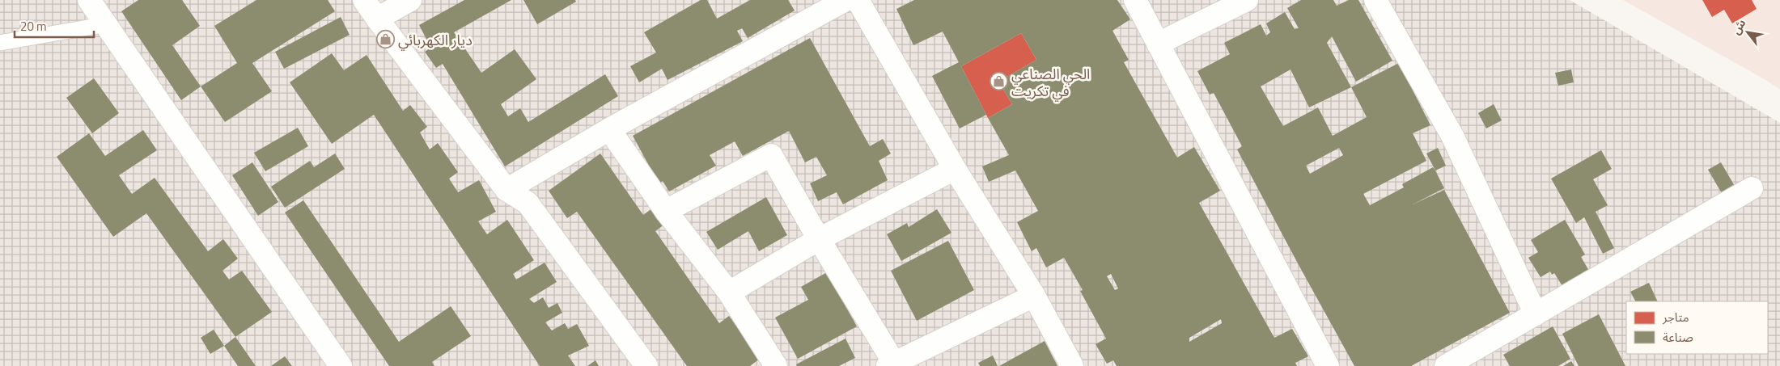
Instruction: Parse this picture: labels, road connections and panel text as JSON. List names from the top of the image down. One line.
{"places":{"shop":["ديار الكهربائي","الحي الصناعي في تكريت"]},"legend":["متاجر","صناعة"],"scale_bar":"20 m","north":"top left"}
